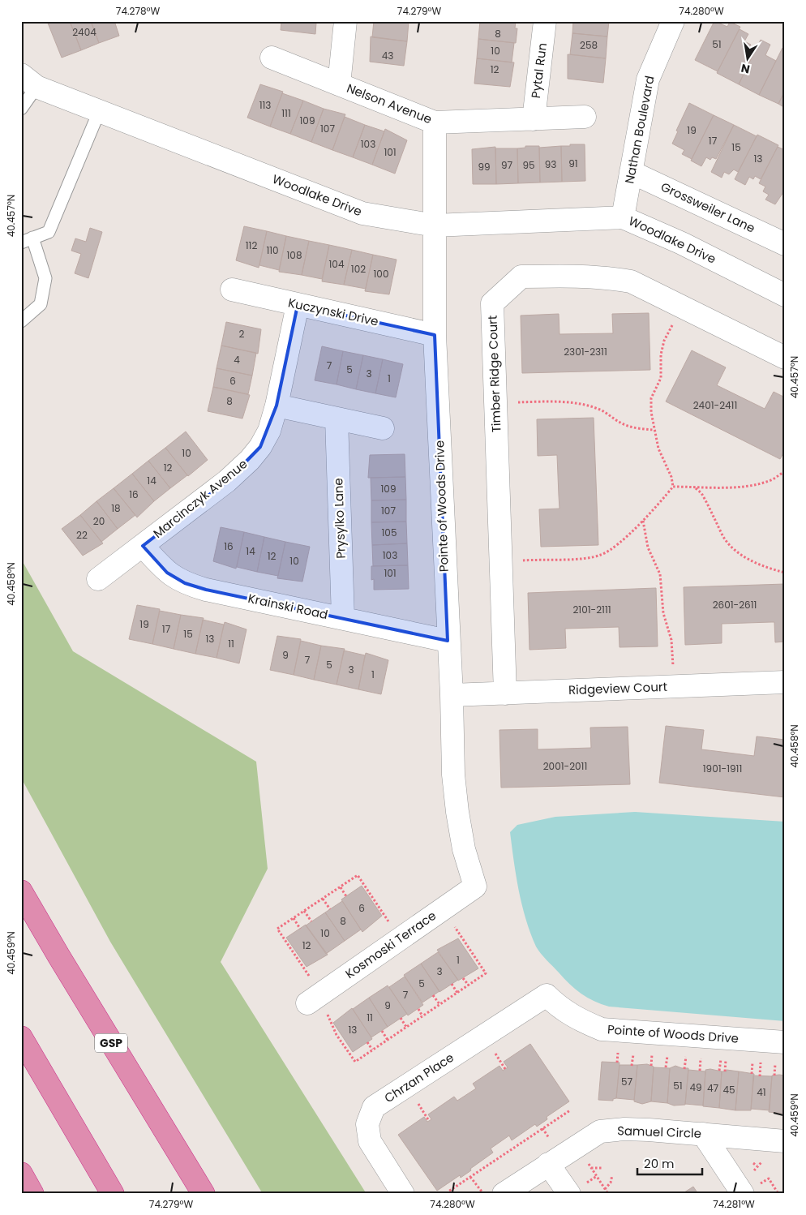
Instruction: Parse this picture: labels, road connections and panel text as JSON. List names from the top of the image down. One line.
{"streets":{"highway":["GSP"],"street":["Pytal Run","Nelson Avenue","Nathan Boulevard","Woodlake Drive","Grossweiler Lane","Kuczynski Drive","Timber Ridge Court","Marcinczyk Avenue","Pointe of Woods Drive","Prysylko Lane","Krainski Road","Ridgeview Court","Kosmoski Terrace","Chrzan Place","Samuel Circle"]},"crossings":[["Pytal Run","Nelson Avenue"],["Nelson Avenue","Pointe of Woods Drive"],["Nathan Boulevard","Woodlake Drive"],["Nathan Boulevard","Grossweiler Lane"],["Woodlake Drive","Pointe of Woods Drive"],["Kuczynski Drive","Marcinczyk Avenue"],["Kuczynski Drive","Pointe of Woods Drive"],["Timber Ridge Court","Ridgeview Court"],["Marcinczyk Avenue","Krainski Road"],["Pointe of Woods Drive","Krainski Road"],["Pointe of Woods Drive","Ridgeview Court"],["Pointe of Woods Drive","Kosmoski Terrace"],["Pointe of Woods Drive","Chrzan Place"],["Prysylko Lane","Krainski Road"]],"house_numbers":["2404","8","51","258","10","43","12","113","111","109","107","19","17","103","15","101","13","91","93","97","95","99","112","110","108","104","102","100","2","2301-2311","4","7","5","3","1","6","8","2401-2411","10","12","14","109","16","18","107","20","105","22","16","14","103","12","10","101","2601-2611","2101-2111","19","17","15","13","11","9","7","5","3","1","2001-2011","1901-1911","6","8","10","12","1","3","5","7","9","11","13","57","51","49","47","45","41"],"scale_bar":"20 m","north":"bottom","coordinates":["74.278°W","74.279°W","74.280°W","40.457°N","40.458°N","40.459°N","74.281°W"]}
